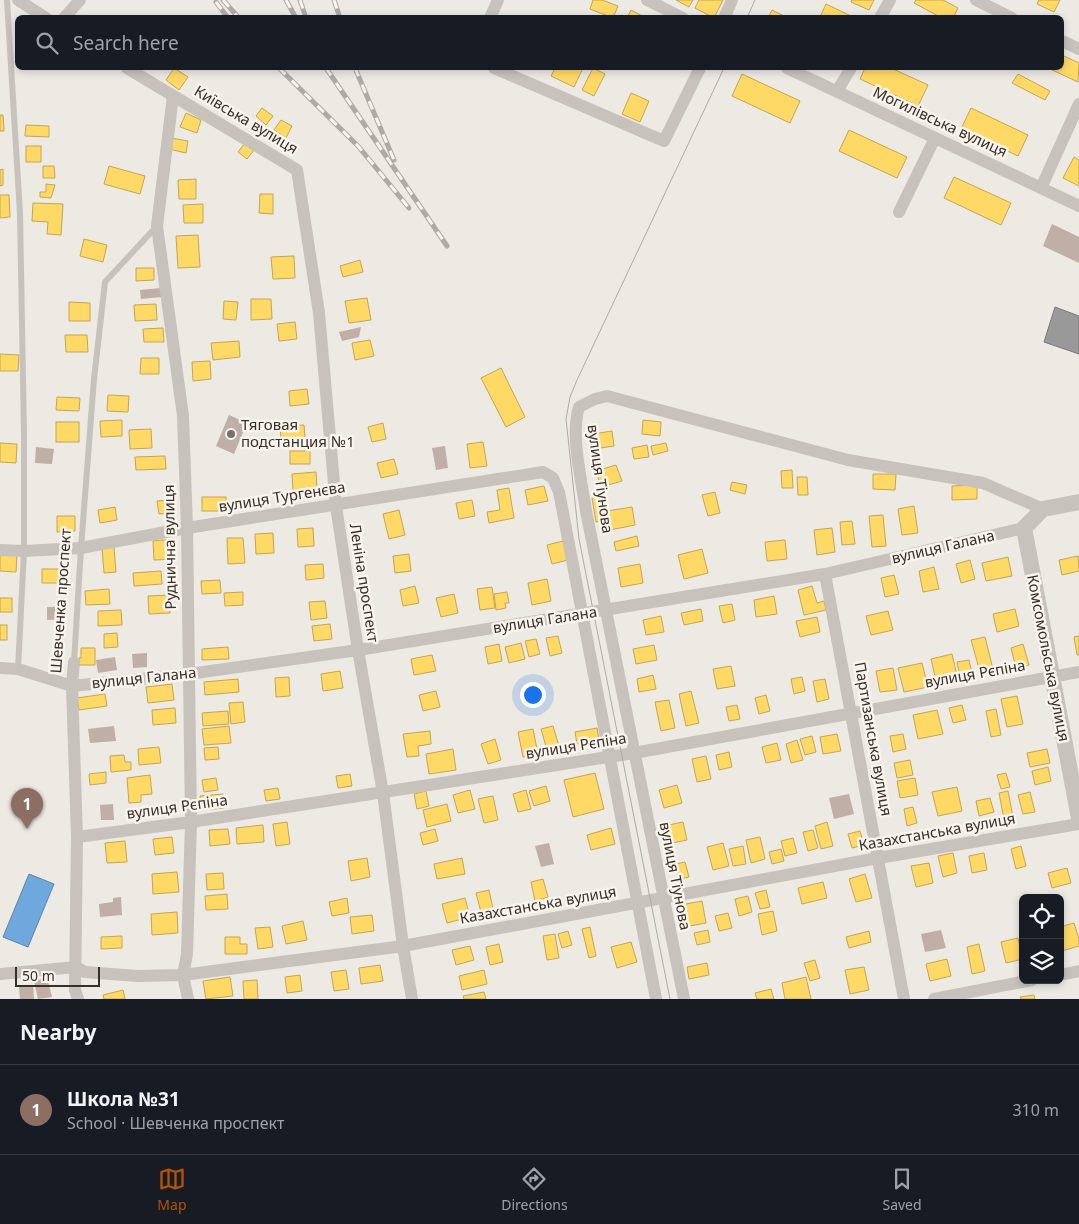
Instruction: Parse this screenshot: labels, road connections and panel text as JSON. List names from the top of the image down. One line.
{"streets":{"street":["Київська вулиця","Могилівська вулиця","вулиця Тіунова","вулиця Тургенєва","Руднична вулиця","вулиця Галана","Леніна проспект","Шевченка проспект","Комсомольська вулиця","вулиця Рєпіна","Партизанська вулиця","Казахстанська вулиця"]},"crossings":[["Київська вулиця","Руднична вулиця"],["Київська вулиця","Леніна проспект"],["вулиця Тіунова","вулиця Галана"],["вулиця Тіунова","вулиця Рєпіна"],["вулиця Тіунова","Казахстанська вулиця"],["вулиця Тургенєва","Руднична вулиця"],["вулиця Тургенєва","вулиця Галана"],["вулиця Тургенєва","Леніна проспект"],["вулиця Тургенєва","Шевченка проспект"],["Руднична вулиця","вулиця Галана"],["Руднична вулиця","Шевченка проспект"],["Руднична вулиця","вулиця Рєпіна"],["Руднична вулиця","Казахстанська вулиця"],["вулиця Галана","Леніна проспект"],["вулиця Галана","Шевченка проспект"],["вулиця Галана","Комсомольська вулиця"],["вулиця Галана","Партизанська вулиця"],["Леніна проспект","вулиця Рєпіна"],["Леніна проспект","Казахстанська вулиця"],["Шевченка проспект","вулиця Рєпіна"],["Шевченка проспект","Казахстанська вулиця"],["Комсомольська вулиця","вулиця Рєпіна"],["вулиця Рєпіна","Партизанська вулиця"],["Партизанська вулиця","Казахстанська вулиця"]],"places":["Тяговая подстанция №1"],"scale_bar":"50 m","page":{"search":"Search here","pins":"1","scale":"50 m","heading":"Nearby","list":[{"mark":"1","name":"Школа №31","note":"School · Шевченка проспект","value":"310 m"}],"nav":["Map","Directions","Saved"]}}
